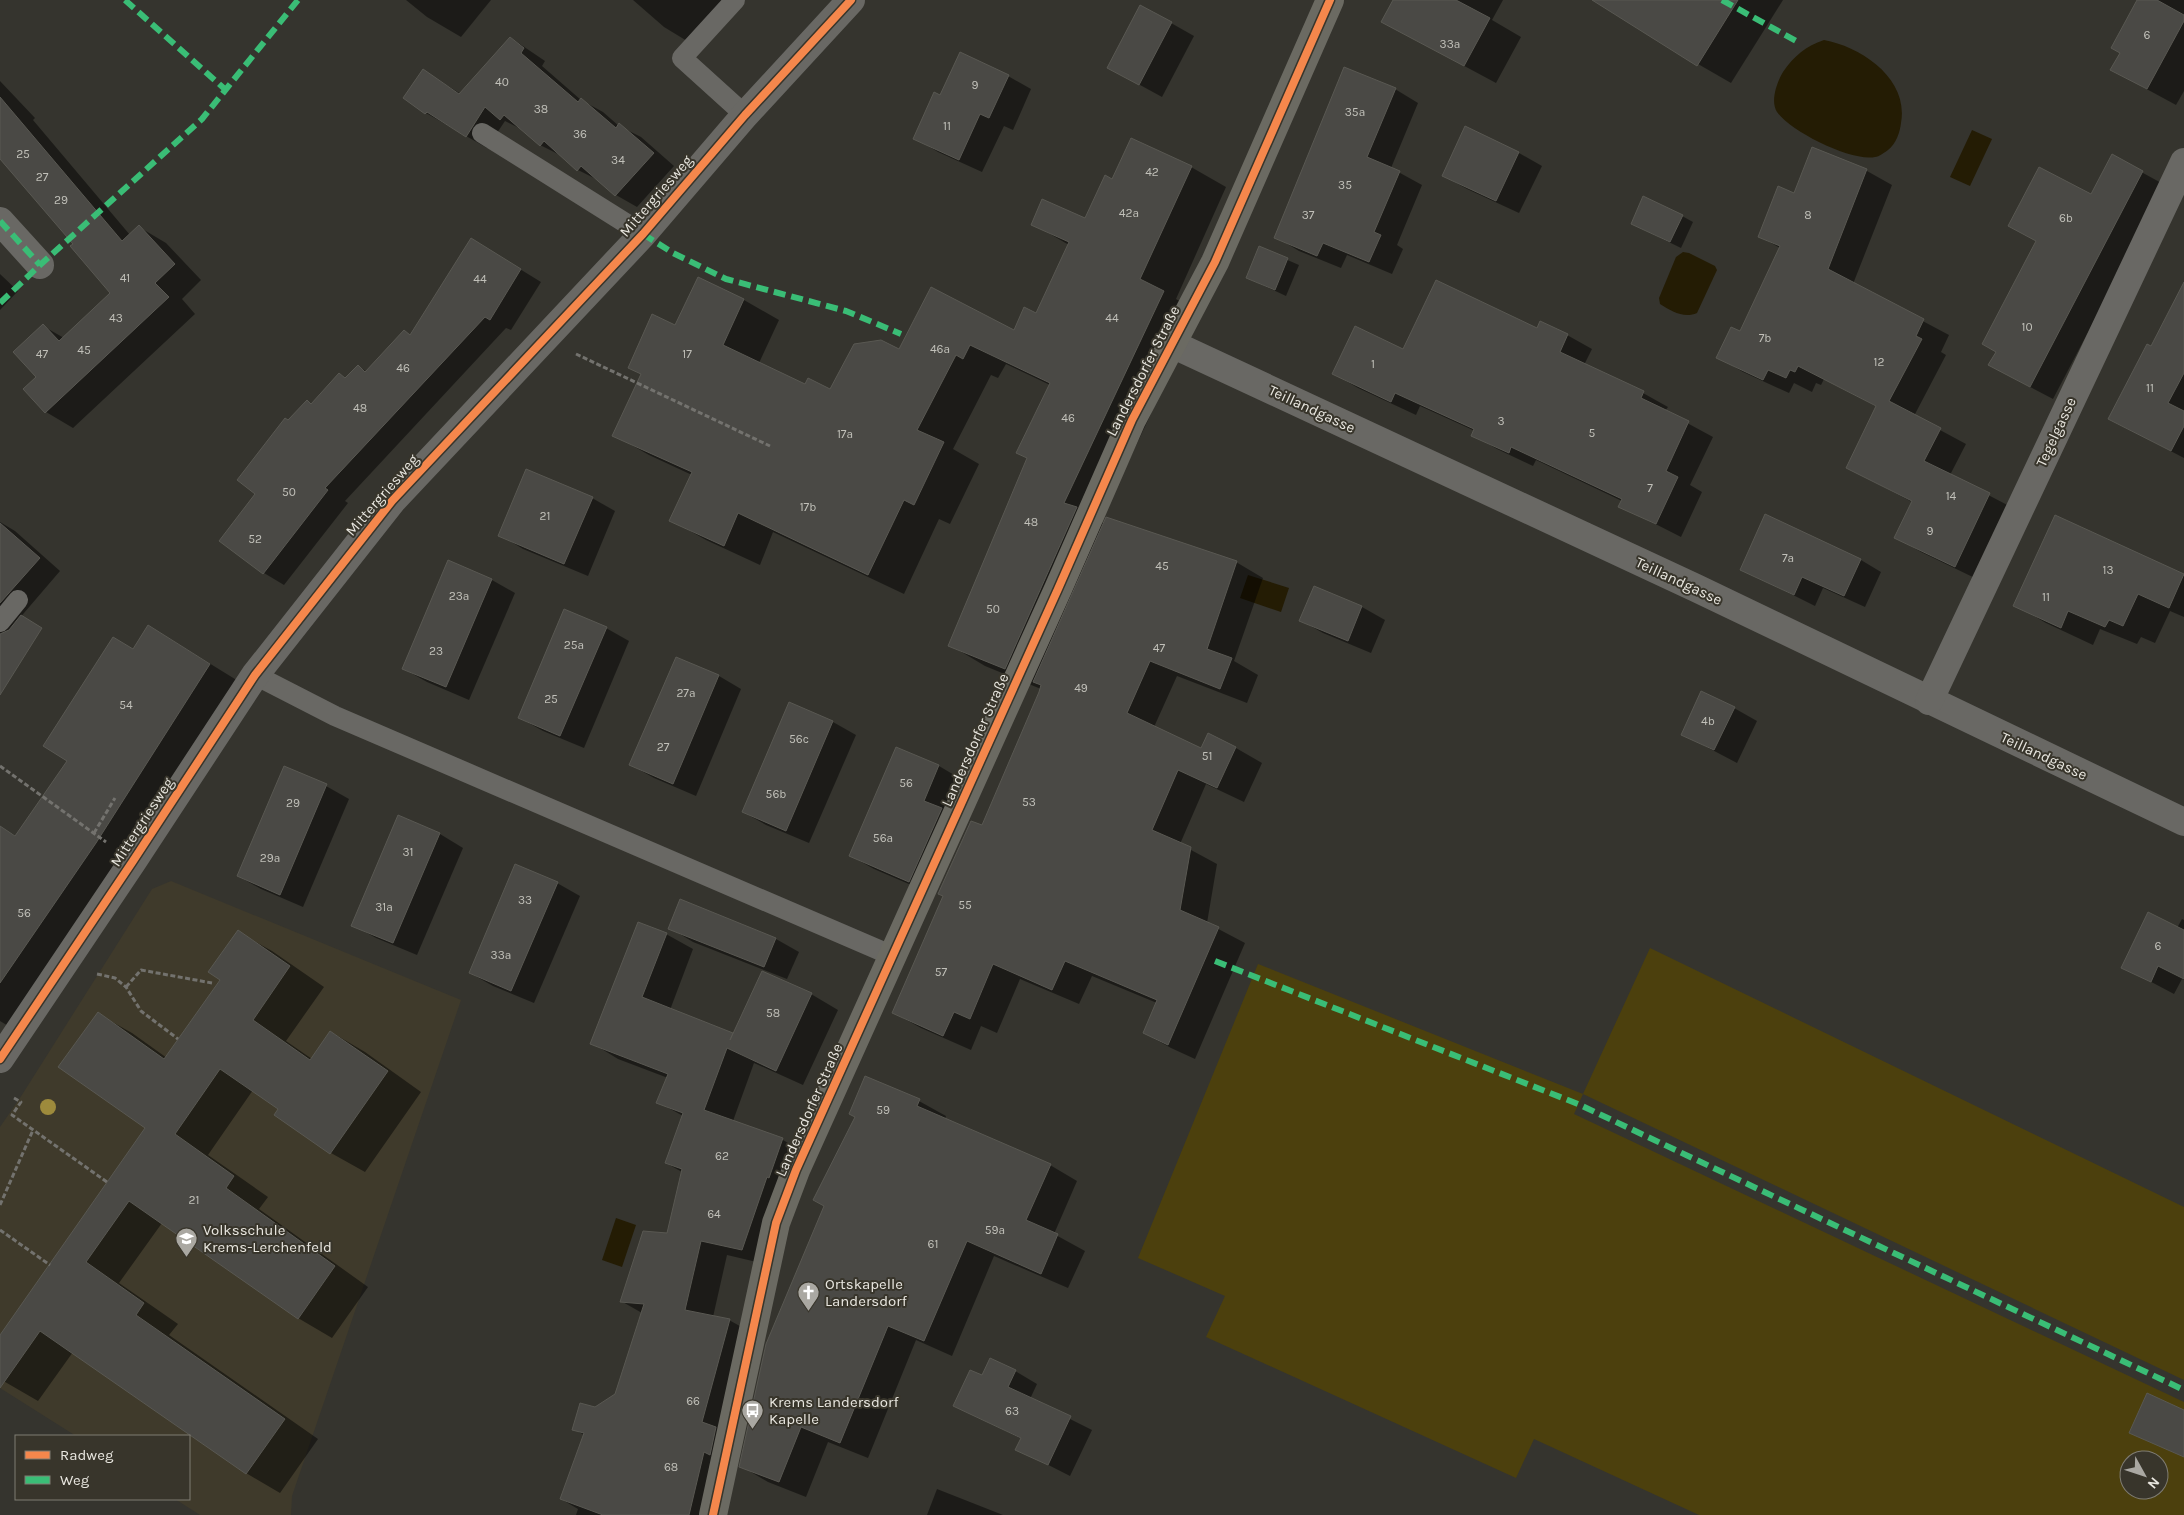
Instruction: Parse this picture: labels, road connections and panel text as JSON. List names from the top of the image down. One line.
{"streets":{"main road":["Landersdorfer Straße"],"street":["Mittergriesweg","Teillandgasse","Tegelgasse"]},"crossings":[["Landersdorfer Straße","Teillandgasse"],["Teillandgasse","Tegelgasse"]],"places":{"school or university":["Volksschule Krems-Lerchenfeld"],"church":["Ortskapelle Landersdorf"],"bus stop":["Krems Landersdorf Kapelle"]},"house_numbers":["6","33a","40","9","38","35a","11","36","25","34","42","27","35","29","42a","37","8","6b","41","44","43","44","10","7b","46a","45","47","17","12","1","46","11","48","46","3","5","17a","7","50","14","17b","21","48","9","52","7a","45","13","23a","11","50","25a","47","23","49","27a","25","54","4b","56c","27","51","56","56b","53","29","56a","31","29a","33","55","31a","56","6","33a","57","58","59","62","21","64","59a","61","66","63","68"],"legend":["Radweg","Weg"],"north":"bottom right"}
